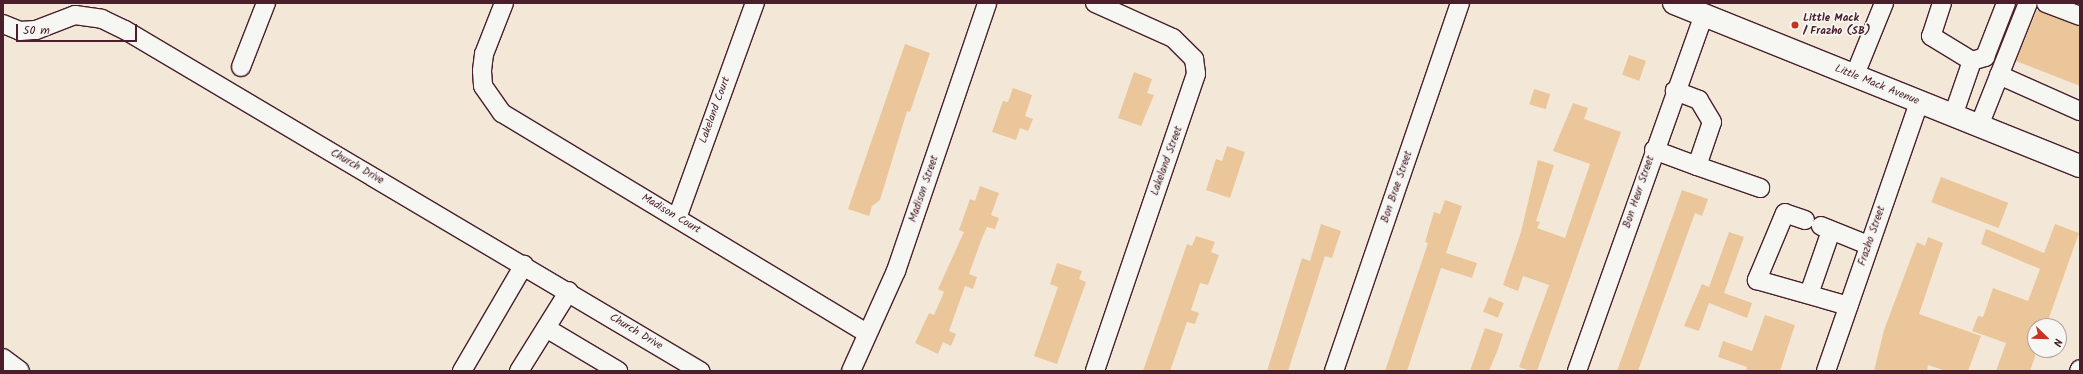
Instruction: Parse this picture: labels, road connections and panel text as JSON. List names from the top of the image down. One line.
{"streets":{"main road":["Little Mack Avenue"],"street":["Lakeland Court","Lakeland Street","Church Drive","Bon Brae Street","Madison Street","Bon Heur Street","Madison Court","Frazho Street"]},"crossings":[["Little Mack Avenue","Bon Heur Street"],["Little Mack Avenue","Frazho Street"],["Lakeland Court","Madison Court"],["Madison Street","Madison Court"]],"places":["Little Mack / Frazho (SB)"],"scale_bar":"50 m","north":"bottom right"}
